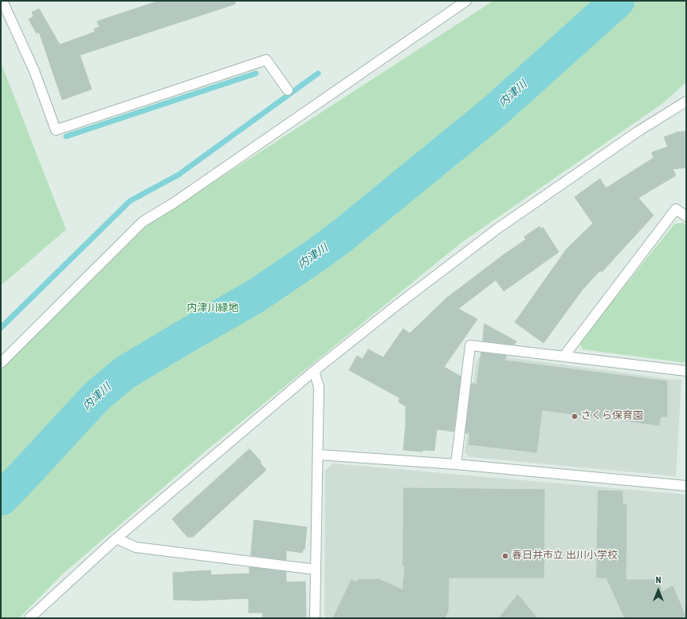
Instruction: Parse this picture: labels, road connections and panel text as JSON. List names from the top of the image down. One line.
{"water":["内津川"],"parks":["内津川緑地"],"places":["さくら保育園","春日井市立 出川小学校"],"north":"top"}
